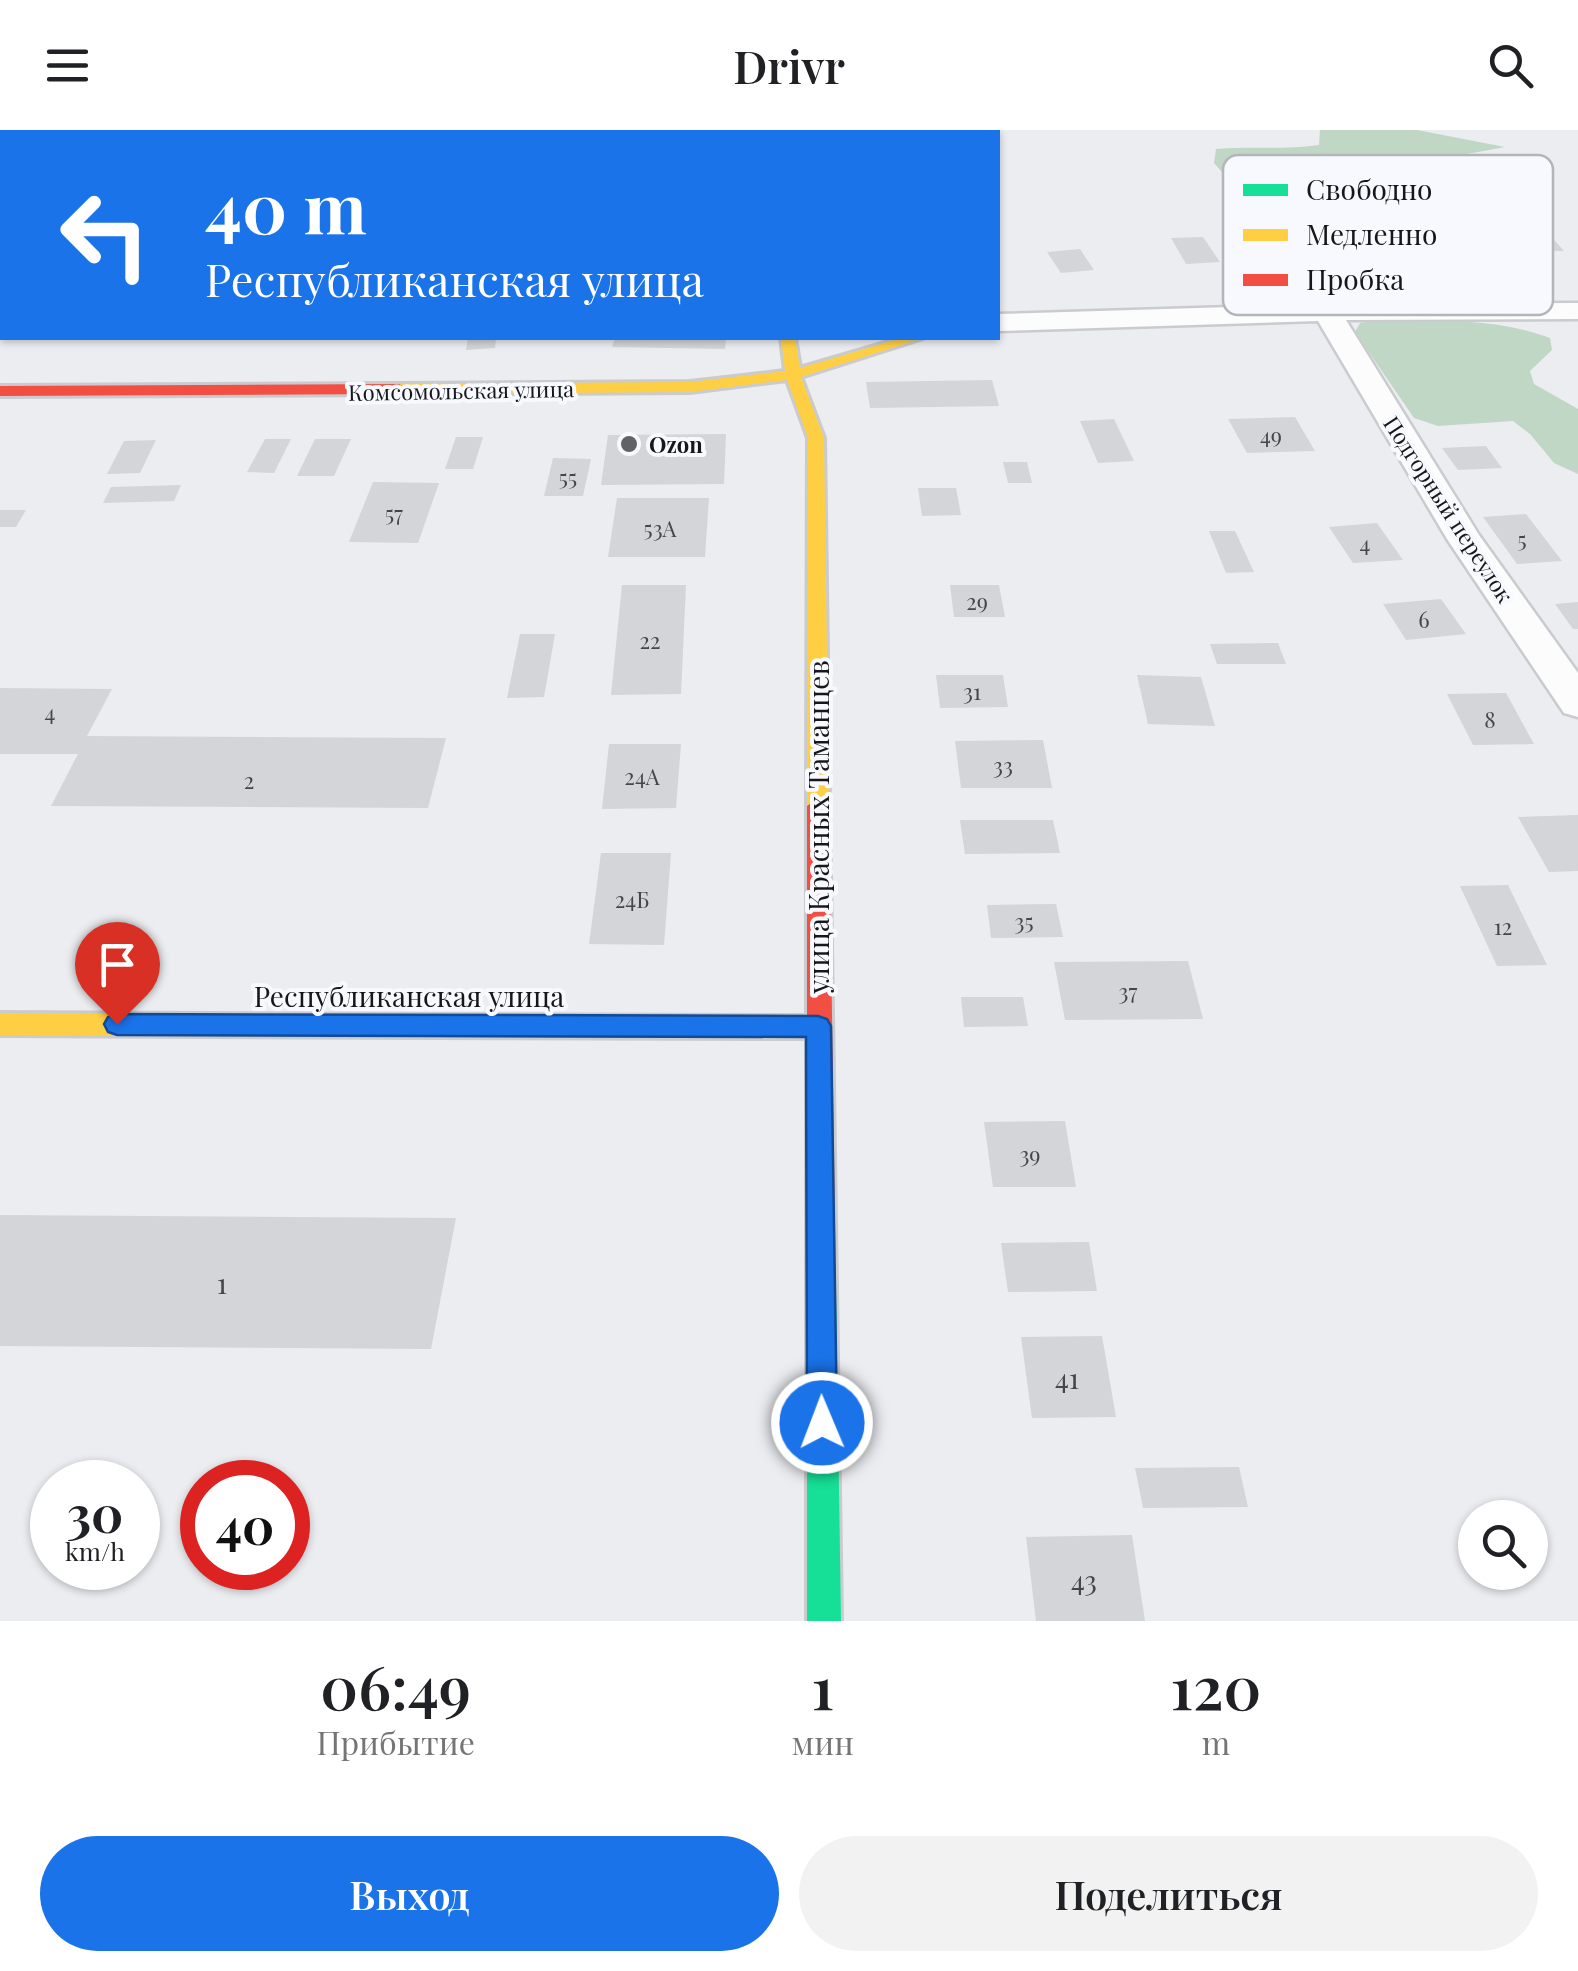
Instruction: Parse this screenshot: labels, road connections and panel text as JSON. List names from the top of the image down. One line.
{"streets":{"street":["Комсомольская улица","Подгорный переулок","улица Красных Таманцев","Республиканская улица"]},"crossings":[["Комсомольская улица","улица Красных Таманцев"],["улица Красных Таманцев","Республиканская улица"]],"places":["Ozon"],"house_numbers":["49","55","57","53А","5","4","29","6","22","31","4","8","33","24А","2","24Б","35","12","37","39","1","41","43"],"legend":["Свободно","Медленно","Пробка"],"page":{"header":"Drivr","turn":["40 m","Республиканская улица"],"speed":"30 km/h","limit":"40","eta":["06:49","Прибытие","1","мин","120","m"],"buttons":["Выход","Поделиться"]}}
